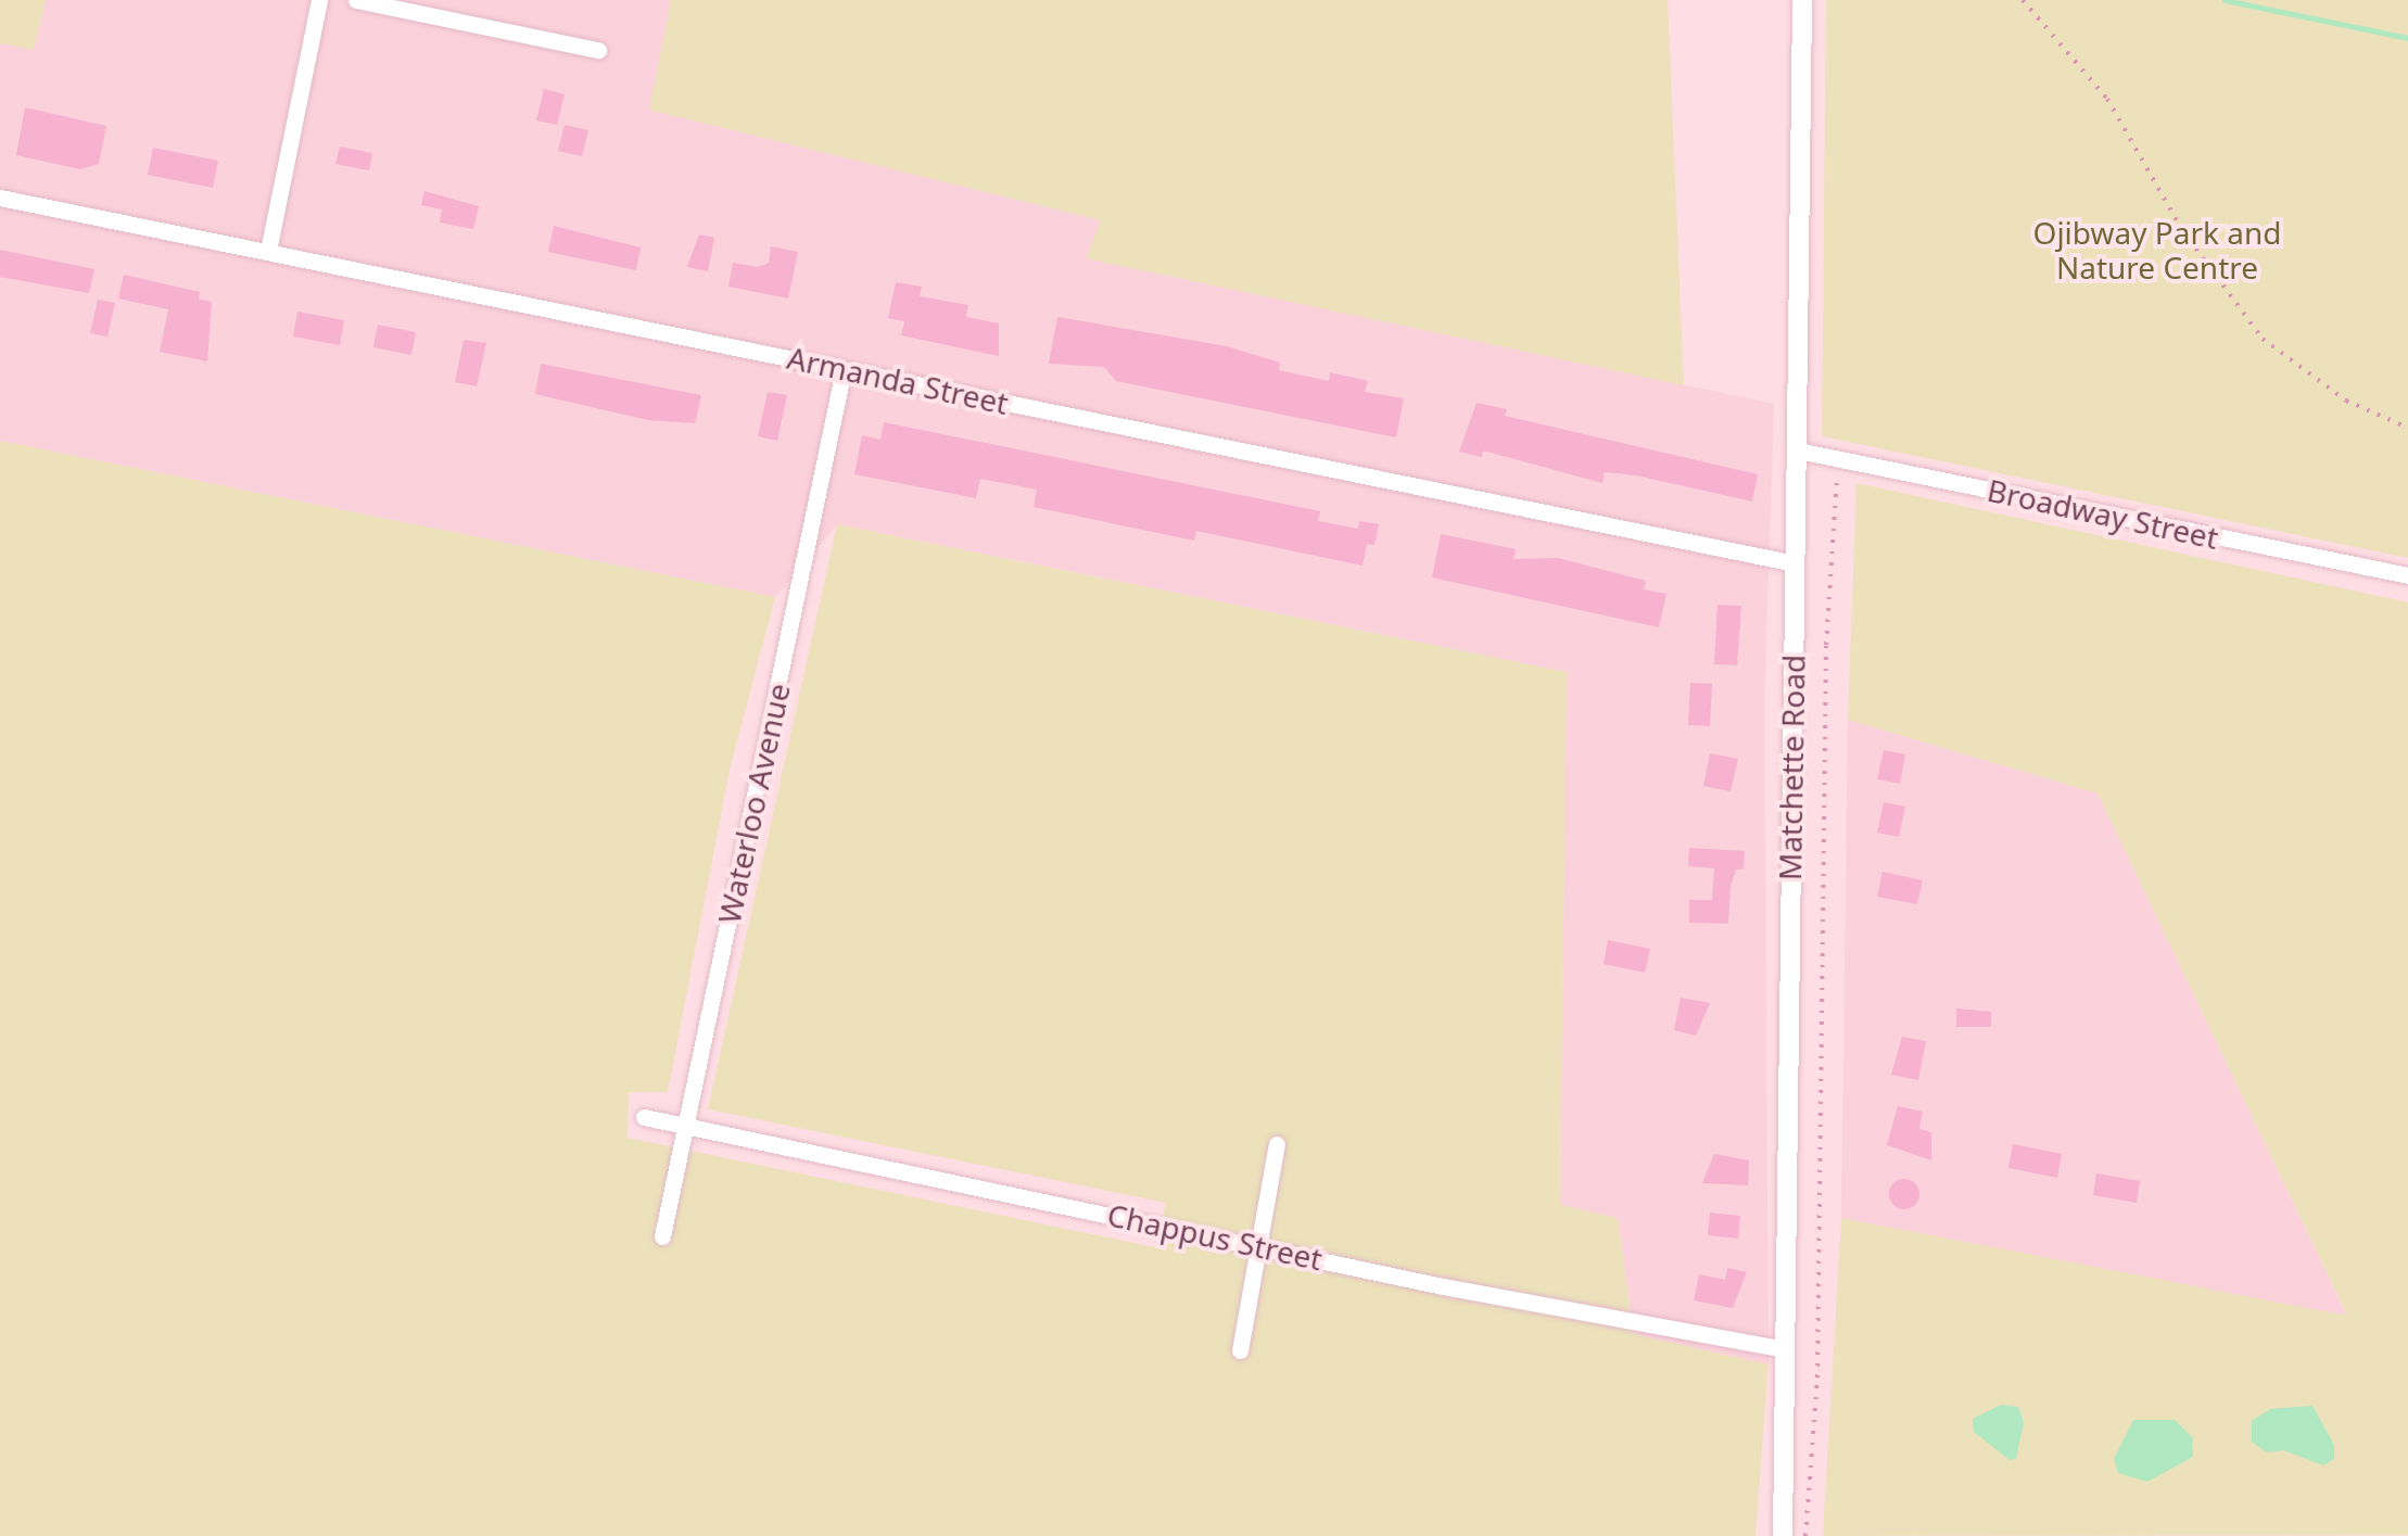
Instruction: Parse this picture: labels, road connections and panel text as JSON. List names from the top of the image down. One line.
{"streets":{"street":["Armanda Street","Broadway Street","Matchette Road","Waterloo Avenue","Chappus Street"]},"crossings":[["Armanda Street","Matchette Road"],["Armanda Street","Waterloo Avenue"],["Broadway Street","Matchette Road"],["Matchette Road","Chappus Street"],["Waterloo Avenue","Chappus Street"]],"parks":["Ojibway Park and Nature Centre"]}
